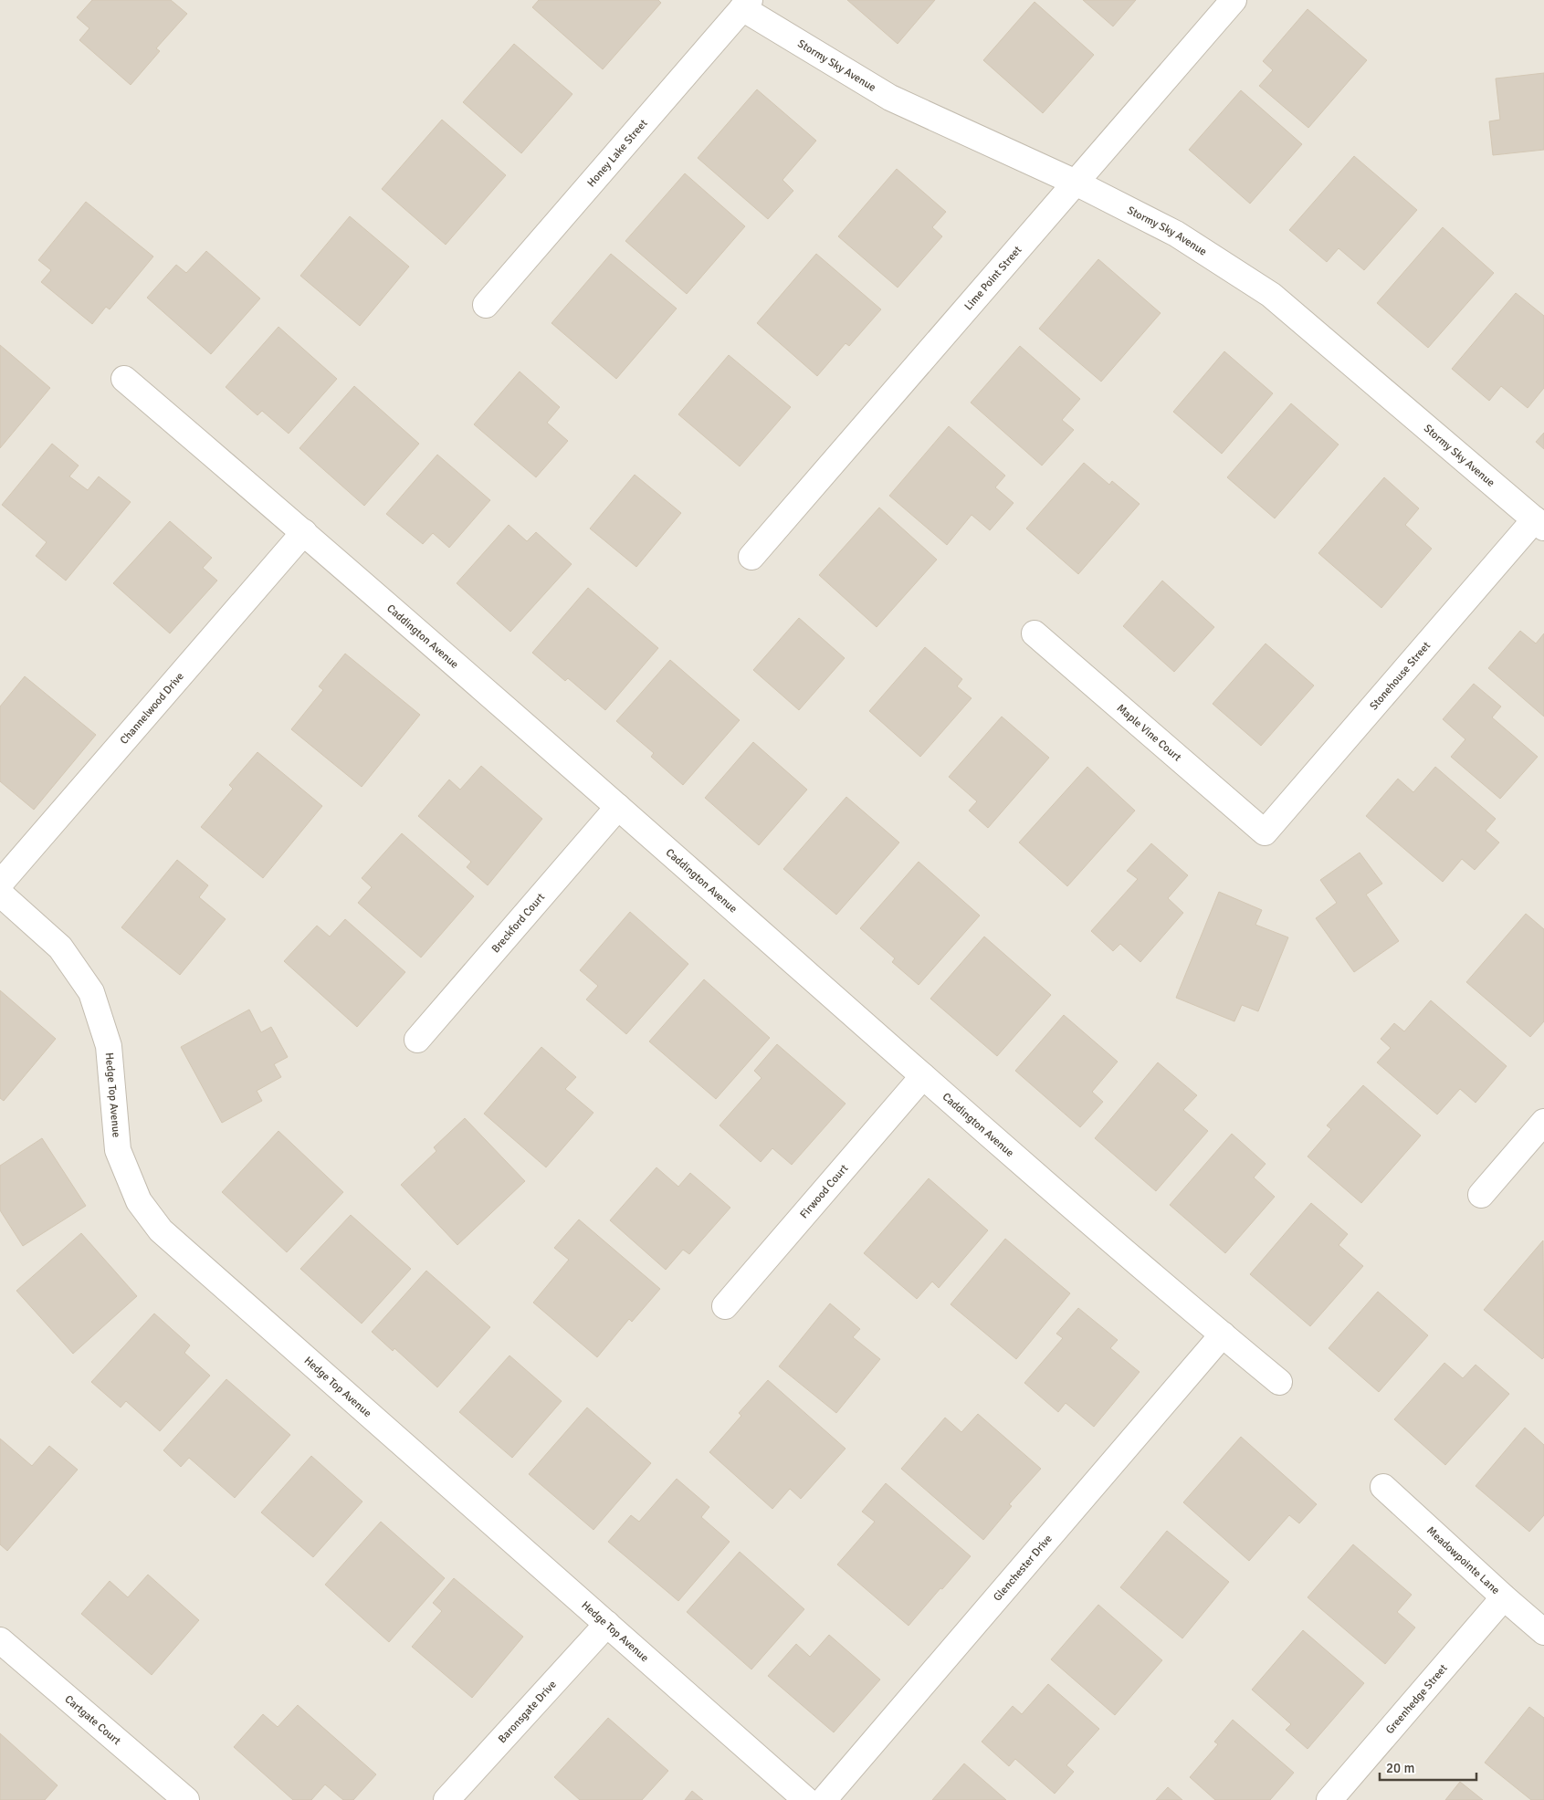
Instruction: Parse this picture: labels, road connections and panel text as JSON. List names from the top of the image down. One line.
{"streets":{"street":["Stormy Sky Avenue","Honey Lake Street","Lime Point Street","Caddington Avenue","Stonehouse Street","Channelwood Drive","Maple Vine Court","Breckford Court","Hedge Top Avenue","Firwood Court","Meadowpointe Lane","Glenchester Drive","Greenhedge Street","Baronsgate Drive","Cartgate Court"]},"crossings":[["Stormy Sky Avenue","Honey Lake Street"],["Stormy Sky Avenue","Lime Point Street"],["Stormy Sky Avenue","Stonehouse Street"],["Caddington Avenue","Channelwood Drive"],["Caddington Avenue","Breckford Court"],["Caddington Avenue","Firwood Court"],["Caddington Avenue","Glenchester Drive"],["Stonehouse Street","Maple Vine Court"],["Hedge Top Avenue","Baronsgate Drive"],["Meadowpointe Lane","Greenhedge Street"]],"scale_bar":"20 m"}
